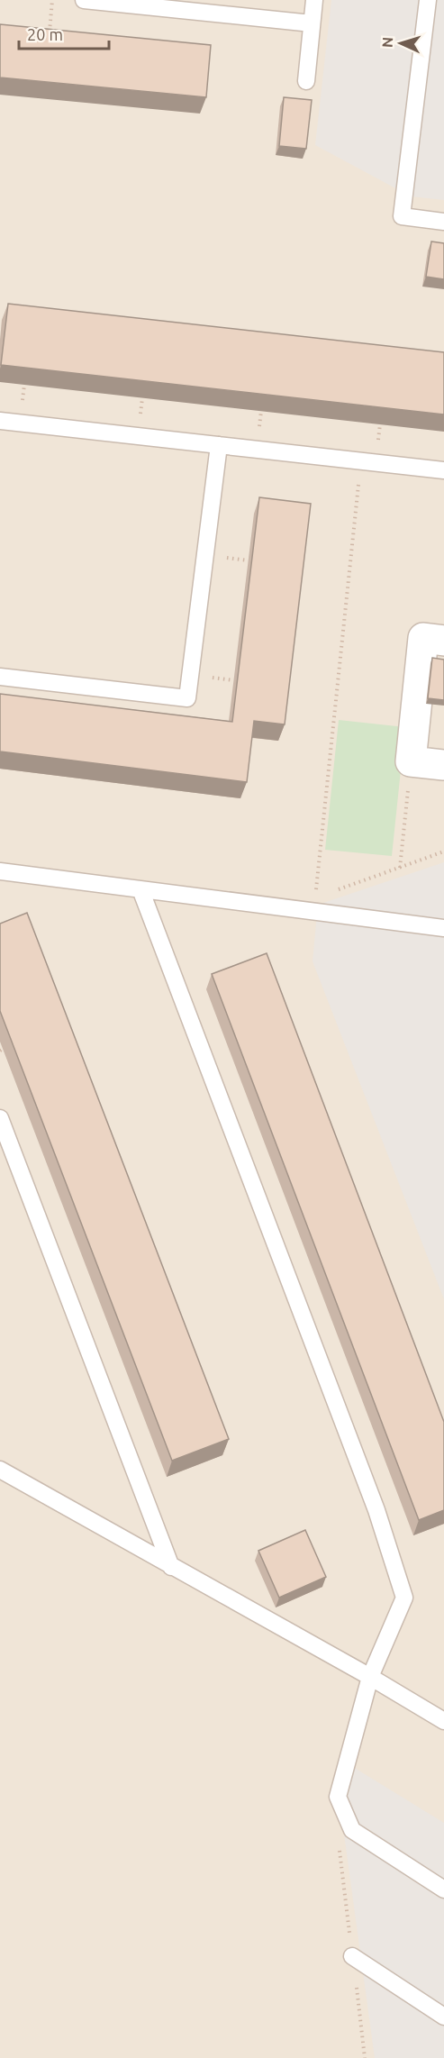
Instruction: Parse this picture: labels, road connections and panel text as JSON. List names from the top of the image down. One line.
{"scale_bar":"20 m","north":"left"}
